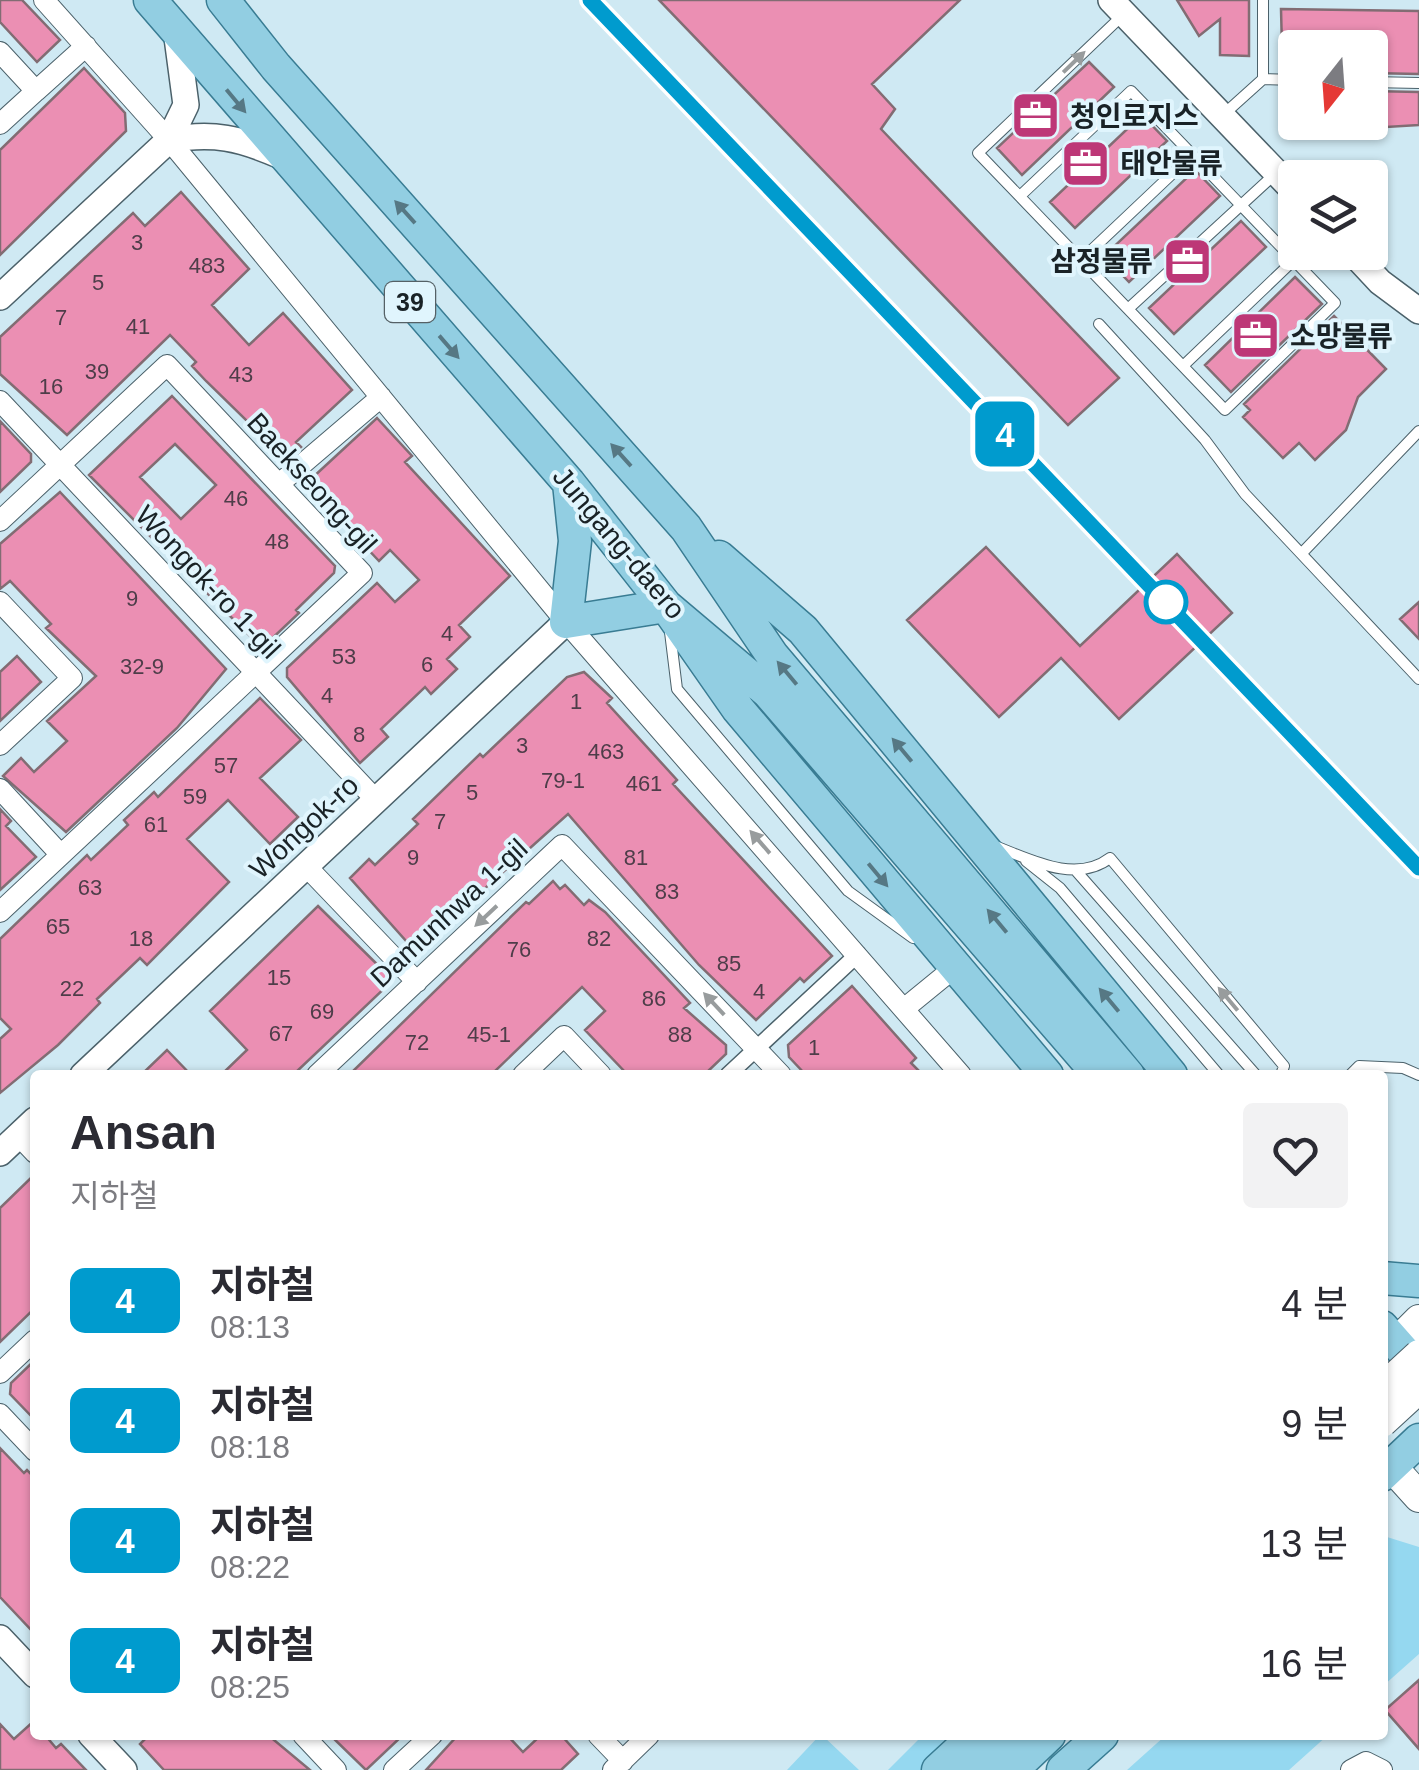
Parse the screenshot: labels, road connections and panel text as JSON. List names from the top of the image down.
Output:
{
  "streets": {
    "main road": ["39", "Jungang-daero"],
    "street": [
      "Baekseong-gil",
      "Wongok-ro 1-gil",
      "Wongok-ro",
      "Damunhwa 1-gil"
    ]
  },
  "crossings": [
    ["39", "Jungang-daero"],
    ["Baekseong-gil", "Wongok-ro 1-gil"],
    ["Wongok-ro 1-gil", "Wongok-ro"]
  ],
  "places": {
    "office": [
      "청인로지스",
      "태안물류",
      "삼정물류",
      "소망물류"
    ]
  },
  "lines": ["metro line 4"],
  "house_numbers": [
    "3",
    "483",
    "5",
    "7",
    "41",
    "39",
    "43",
    "16",
    "46",
    "48",
    "9",
    "4",
    "53",
    "6",
    "32-9",
    "4",
    "1",
    "8",
    "3",
    "463",
    "57",
    "79-1",
    "461",
    "5",
    "59",
    "7",
    "61",
    "9",
    "81",
    "63",
    "83",
    "65",
    "18",
    "82",
    "76",
    "85",
    "15",
    "22",
    "4",
    "86",
    "69",
    "67",
    "45-1",
    "88",
    "72",
    "1"
  ],
  "north": "bottom",
  "page": {
    "on_map": "4",
    "heading": ["Ansan", "지하철"],
    "list": [
      {
        "mark": "4",
        "name": "지하철",
        "note": "08:13",
        "value": "4 분"
      },
      {
        "mark": "4",
        "name": "지하철",
        "note": "08:18",
        "value": "9 분"
      },
      {
        "mark": "4",
        "name": "지하철",
        "note": "08:22",
        "value": "13 분"
      },
      {
        "mark": "4",
        "name": "지하철",
        "note": "08:25",
        "value": "16 분"
      }
    ]
  }
}
